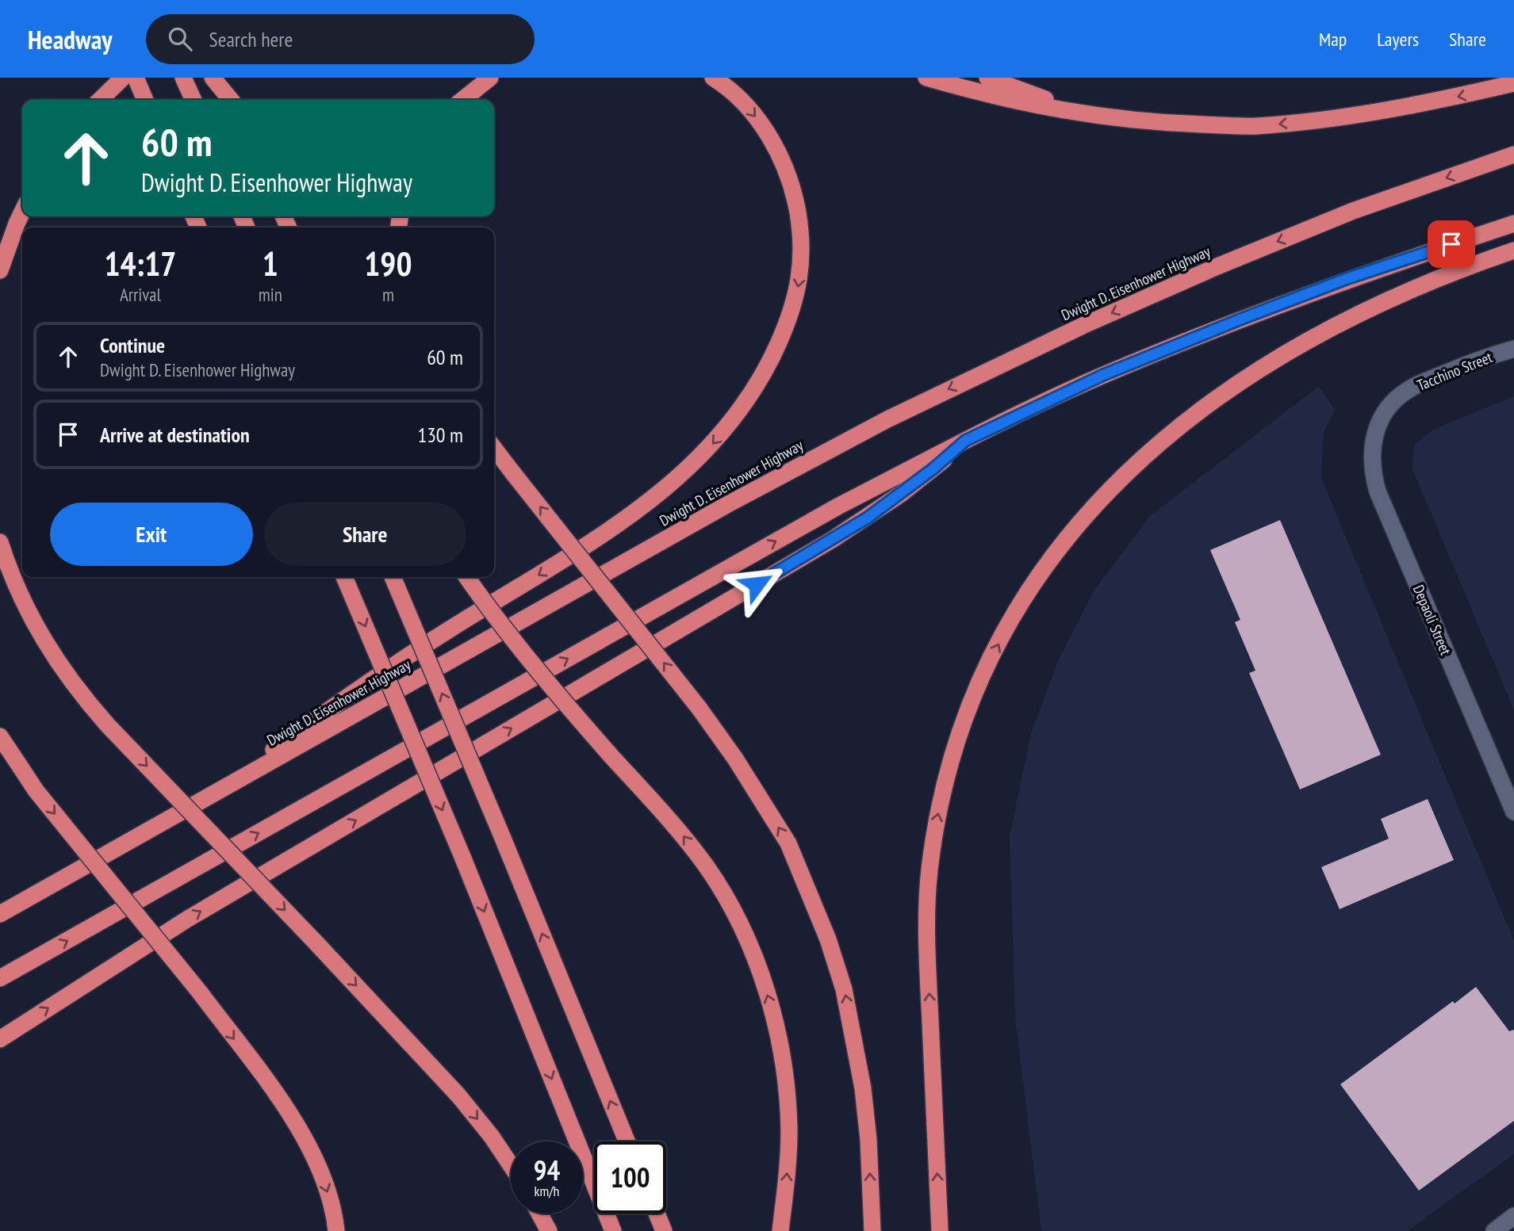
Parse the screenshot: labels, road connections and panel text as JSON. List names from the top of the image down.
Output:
{
  "streets": {
    "highway": ["Dwight D. Eisenhower Highway"],
    "street": ["Tacchino Street", "Depaoli Street"]
  },
  "crossings": [
    ["Tacchino Street", "Depaoli Street"]
  ],
  "page": {
    "header": "Headway",
    "search": "Search here",
    "nav": ["Map", "Layers", "Share"],
    "turn": ["60 m", "Dwight D. Eisenhower Highway"],
    "eta": [
      "14:17",
      "Arrival",
      "1",
      "min",
      "190",
      "m"
    ],
    "list": [
      {
        "name": "Continue",
        "note": "Dwight D. Eisenhower Highway",
        "value": "60 m"
      },
      {
        "name": "Arrive at destination",
        "value": "130 m"
      }
    ],
    "buttons": ["Exit", "Share"],
    "speed": "94 km/h",
    "limit": "100"
  }
}
